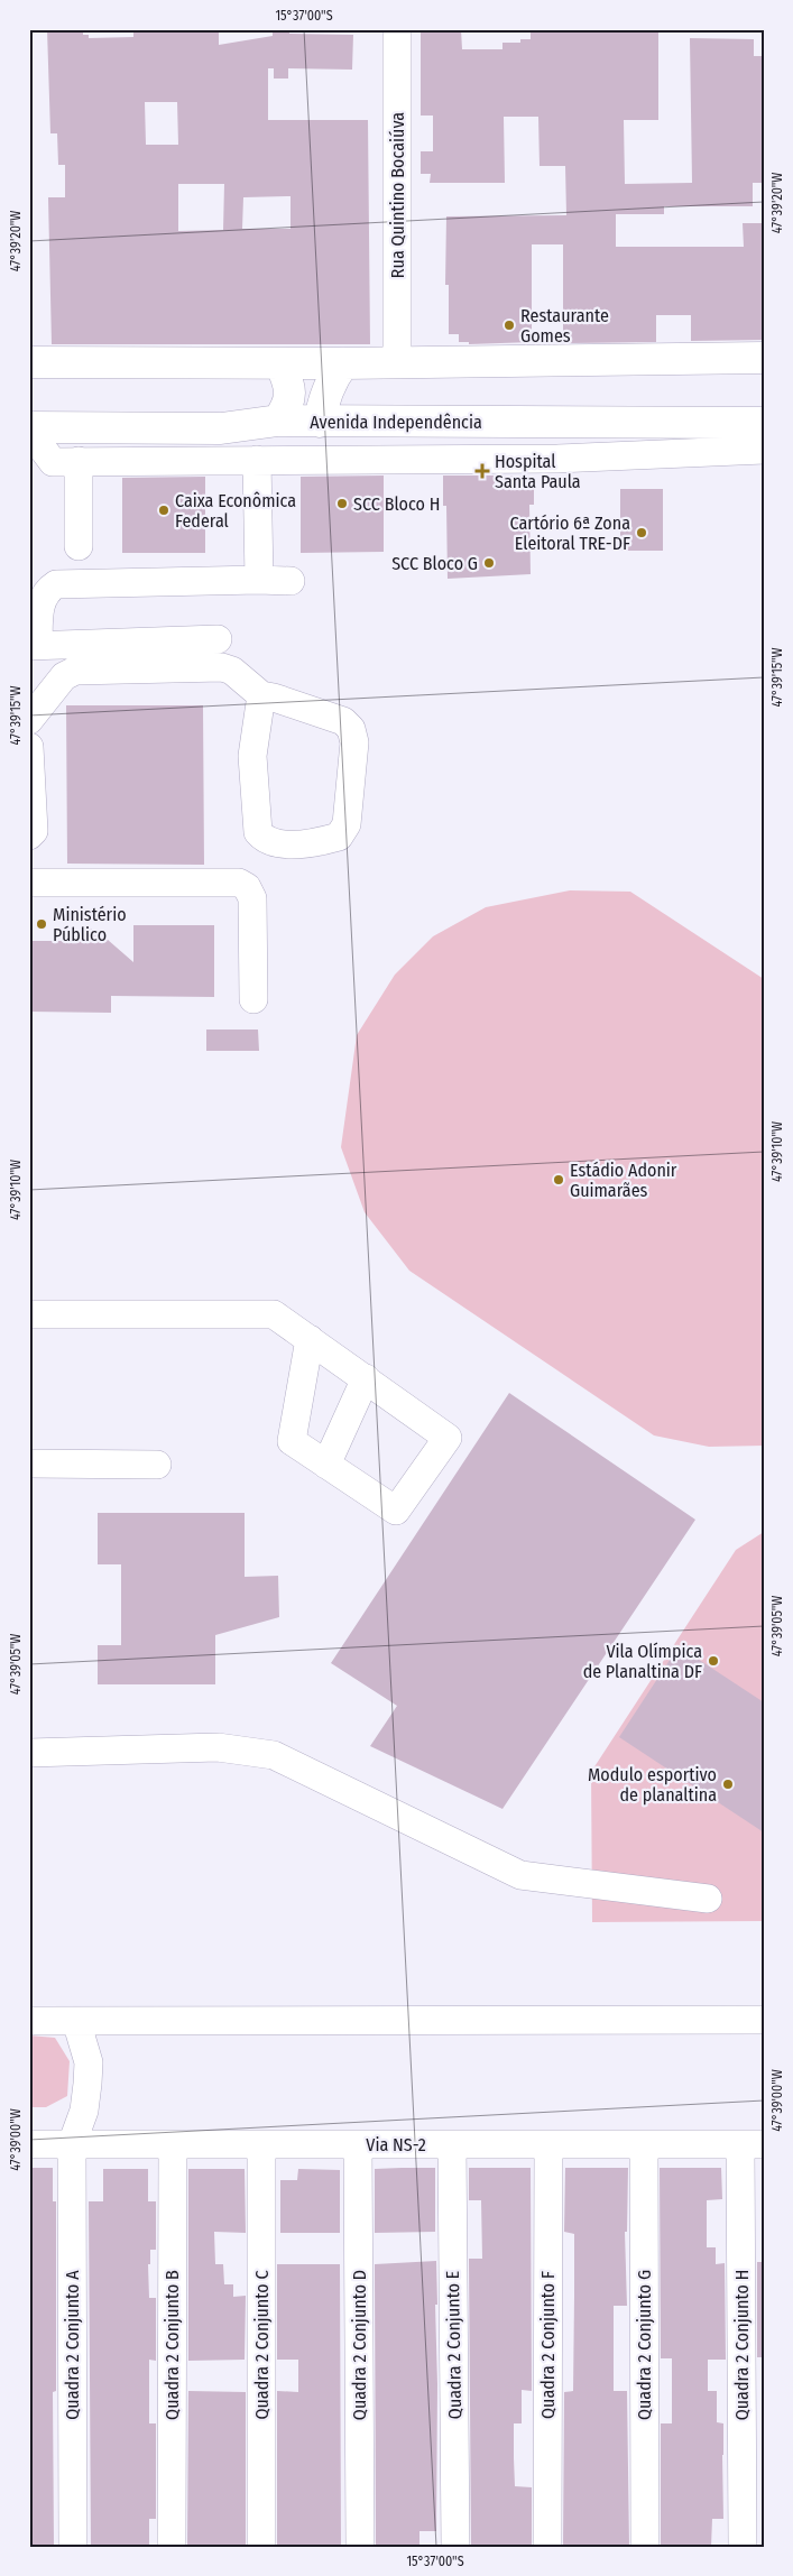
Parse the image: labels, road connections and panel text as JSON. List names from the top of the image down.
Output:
{
  "streets": {
    "main road": ["Avenida Independência"],
    "street": [
      "Rua Quintino Bocaiúva",
      "Via NS-2",
      "Quadra 2 Conjunto A",
      "Quadra 2 Conjunto B",
      "Quadra 2 Conjunto C",
      "Quadra 2 Conjunto D",
      "Quadra 2 Conjunto E",
      "Quadra 2 Conjunto F",
      "Quadra 2 Conjunto G",
      "Quadra 2 Conjunto H"
    ]
  },
  "crossings": [
    ["Via NS-2", "Quadra 2 Conjunto A"],
    ["Via NS-2", "Quadra 2 Conjunto B"],
    ["Via NS-2", "Quadra 2 Conjunto C"],
    ["Via NS-2", "Quadra 2 Conjunto D"],
    ["Via NS-2", "Quadra 2 Conjunto E"],
    ["Via NS-2", "Quadra 2 Conjunto F"],
    ["Via NS-2", "Quadra 2 Conjunto G"],
    ["Via NS-2", "Quadra 2 Conjunto H"]
  ],
  "places": {
    "other": [
      "Restaurante Gomes",
      "SCC Bloco H",
      "Caixa Econômica Federal",
      "Cartório 6ª Zona Eleitoral TRE-DF",
      "SCC Bloco G",
      "Ministério Público",
      "Estádio Adonir Guimarães",
      "Vila Olímpica de Planaltina DF",
      "Modulo esportivo de planaltina"
    ],
    "health": ["Hospital Santa Paula"]
  },
  "coordinates": [
    "15°37'00\"S",
    "47°39'20\"W",
    "47°39'15\"W",
    "47°39'10\"W",
    "47°39'05\"W",
    "47°39'00\"W"
  ]
}
